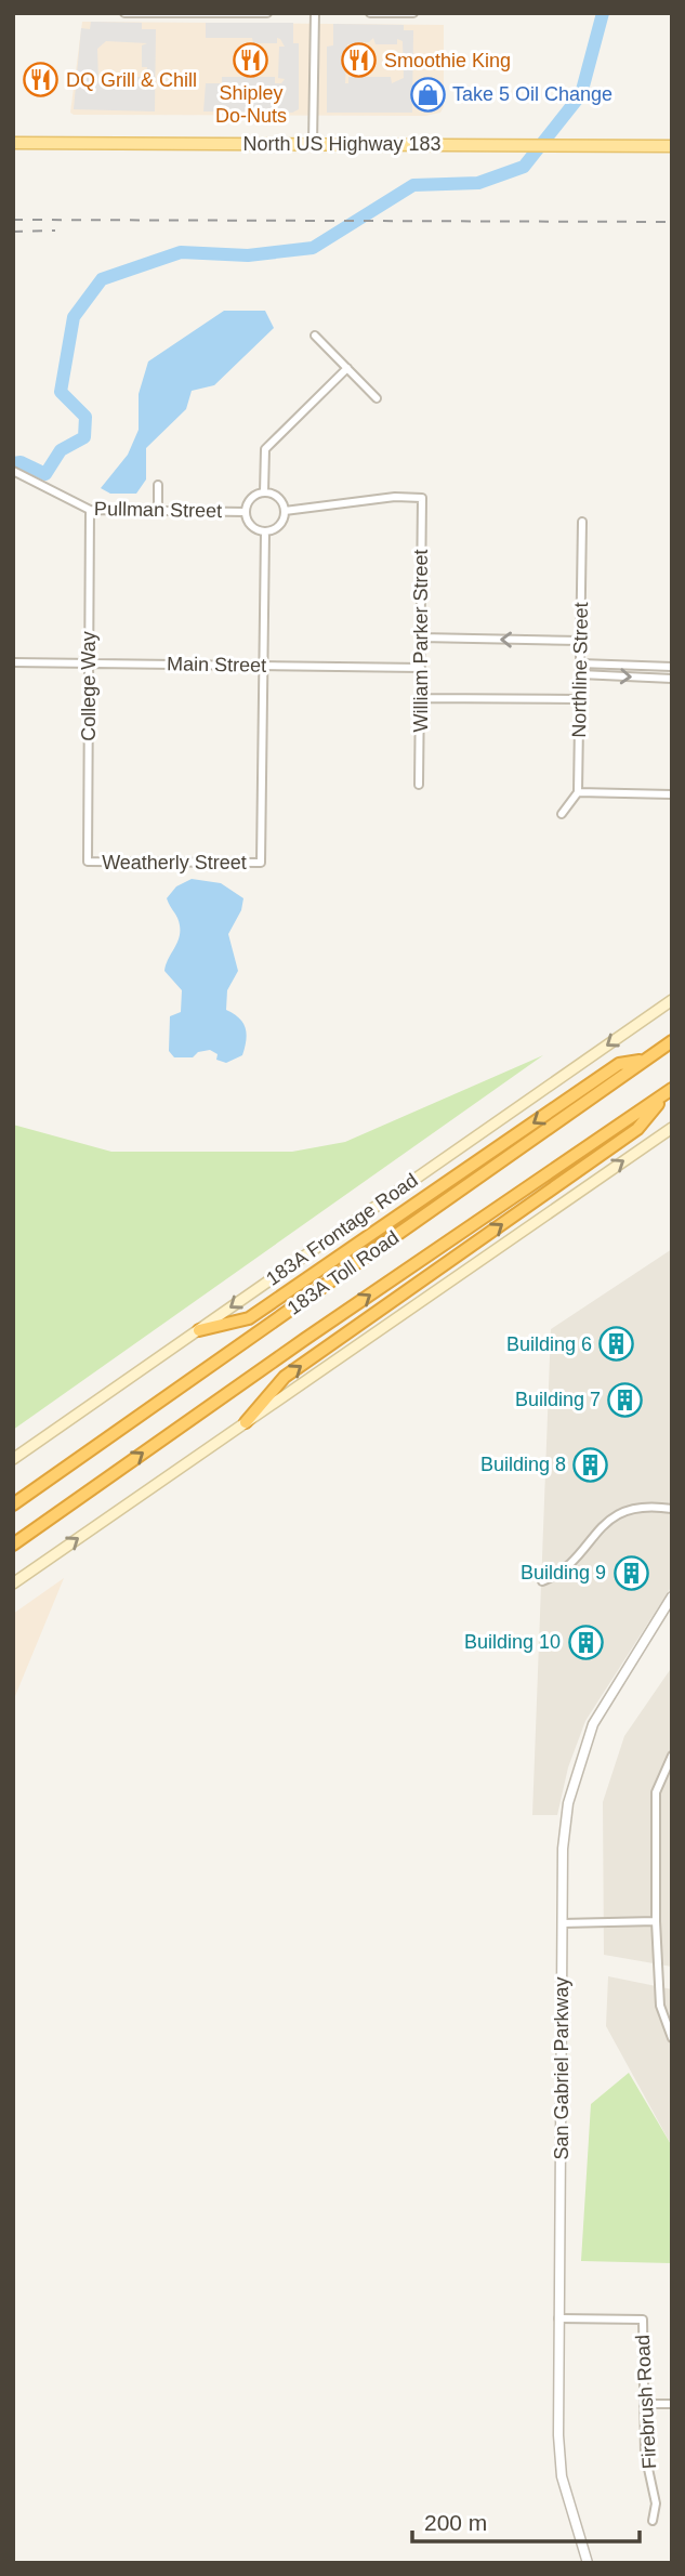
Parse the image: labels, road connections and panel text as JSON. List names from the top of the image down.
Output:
{
  "streets": {
    "highway": ["183A Toll Road"],
    "main road": ["North US Highway 183", "183A Frontage Road"],
    "street": [
      "Pullman Street",
      "William Parker Street",
      "Main Street",
      "Northline Street",
      "College Way",
      "Weatherly Street",
      "San Gabriel Parkway",
      "Firebrush Road"
    ]
  },
  "crossings": [
    ["Pullman Street", "William Parker Street"],
    ["Pullman Street", "College Way"],
    ["William Parker Street", "Main Street"],
    ["Main Street", "College Way"],
    ["Main Street", "Weatherly Street"],
    ["College Way", "Weatherly Street"],
    ["San Gabriel Parkway", "Firebrush Road"]
  ],
  "one_way": ["183A Frontage Road"],
  "places": {
    "restaurant": ["Shipley Do-Nuts", "Smoothie King", "DQ Grill & Chill"],
    "shop": ["Take 5 Oil Change"],
    "building": [
      "Building 6",
      "Building 7",
      "Building 8",
      "Building 9",
      "Building 10"
    ]
  },
  "scale_bar": "200 m"
}
